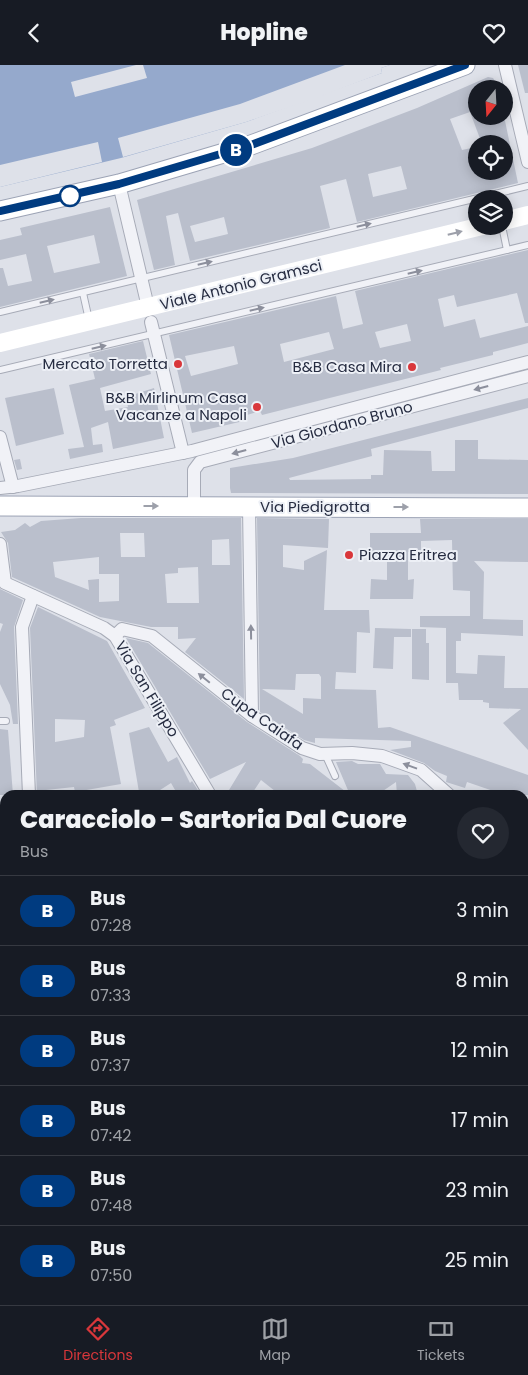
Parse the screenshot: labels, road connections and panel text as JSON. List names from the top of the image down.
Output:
{
  "streets": {
    "main road": ["Via Piedigrotta"],
    "street": [
      "Viale Antonio Gramsci",
      "Via Giordano Bruno",
      "Via San Filippo",
      "Cupa Caiafa"
    ]
  },
  "crossings": [
    ["Via Giordano Bruno", "Via Piedigrotta"],
    ["Via San Filippo", "Cupa Caiafa"]
  ],
  "one_way": ["Via Piedigrotta", "Cupa Caiafa"],
  "places": [
    "Mercato Torretta",
    "B&B Casa Mira",
    "B&B Mirlinum Casa Vacanze a Napoli",
    "Piazza Eritrea"
  ],
  "lines": ["bus line B"],
  "north": "bottom",
  "page": {
    "header": "Hopline",
    "on_map": "B",
    "heading": ["Caracciolo - Sartoria Dal Cuore", "Bus"],
    "list": [
      {
        "mark": "B",
        "name": "Bus",
        "note": "07:28",
        "value": "3 min"
      },
      {
        "mark": "B",
        "name": "Bus",
        "note": "07:33",
        "value": "8 min"
      },
      {
        "mark": "B",
        "name": "Bus",
        "note": "07:37",
        "value": "12 min"
      },
      {
        "mark": "B",
        "name": "Bus",
        "note": "07:42",
        "value": "17 min"
      },
      {
        "mark": "B",
        "name": "Bus",
        "note": "07:48",
        "value": "23 min"
      },
      {
        "mark": "B",
        "name": "Bus",
        "note": "07:50",
        "value": "25 min"
      }
    ],
    "tabs": ["Directions", "Map", "Tickets"]
  }
}
